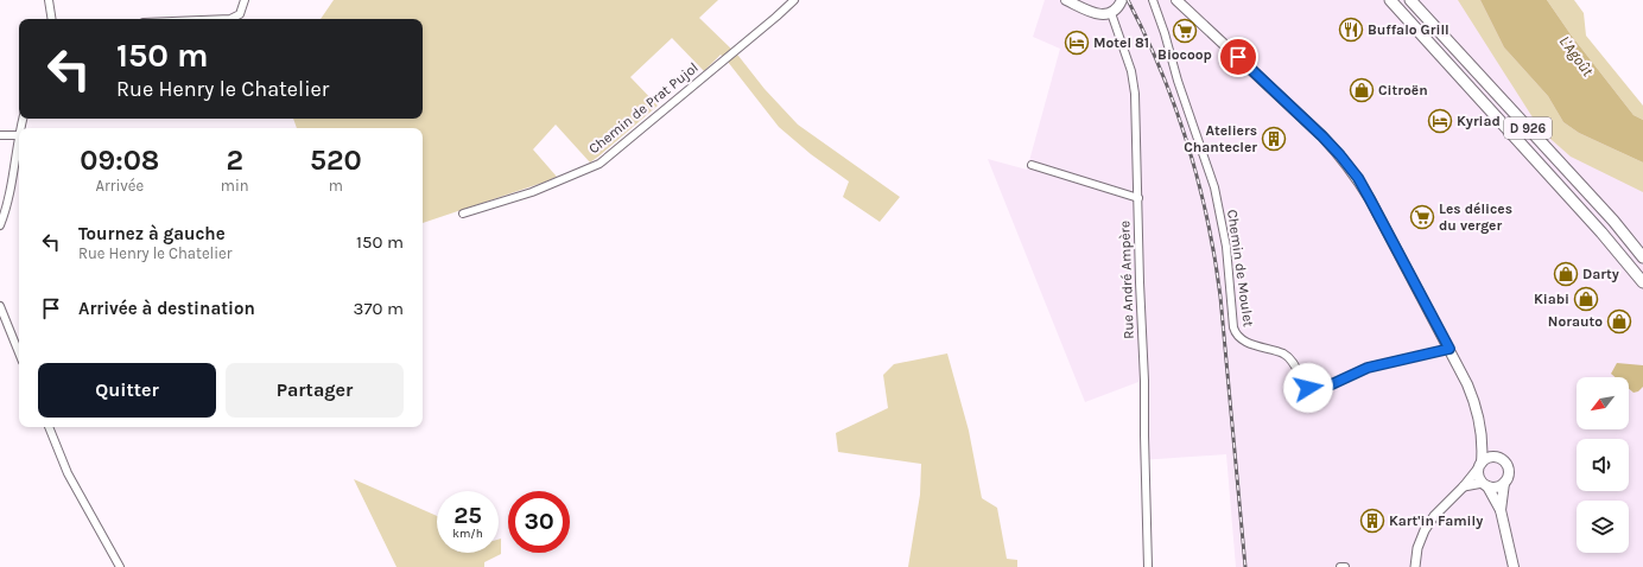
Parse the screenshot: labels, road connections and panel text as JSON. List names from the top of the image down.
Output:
{
  "streets": {
    "main road": ["D 926"],
    "street": ["Chemin de Prat Pujol", "Chemin de Moulet", "Rue André Ampère"]
  },
  "water": ["L'Agoût"],
  "places": {
    "restaurant": ["Buffalo Grill"],
    "supermarket": ["Biocoop", "Les délices du verger"],
    "hotel": ["Motel 81", "Kyriad"],
    "shop": [
      "Citroën",
      "Darty",
      "Kiabi",
      "Norauto"
    ],
    "building": ["Ateliers Chantecler", "Kart'in Family"]
  },
  "north": "bottom left",
  "page": {
    "turn": ["150 m", "Rue Henry le Chatelier"],
    "eta": [
      "09:08",
      "Arrivée",
      "2",
      "min",
      "520",
      "m"
    ],
    "list": [
      {
        "name": "Tournez à gauche",
        "note": "Rue Henry le Chatelier",
        "value": "150 m"
      },
      {
        "name": "Arrivée à destination",
        "value": "370 m"
      }
    ],
    "buttons": ["Quitter", "Partager"],
    "speed": "25 km/h",
    "limit": "30"
  }
}
